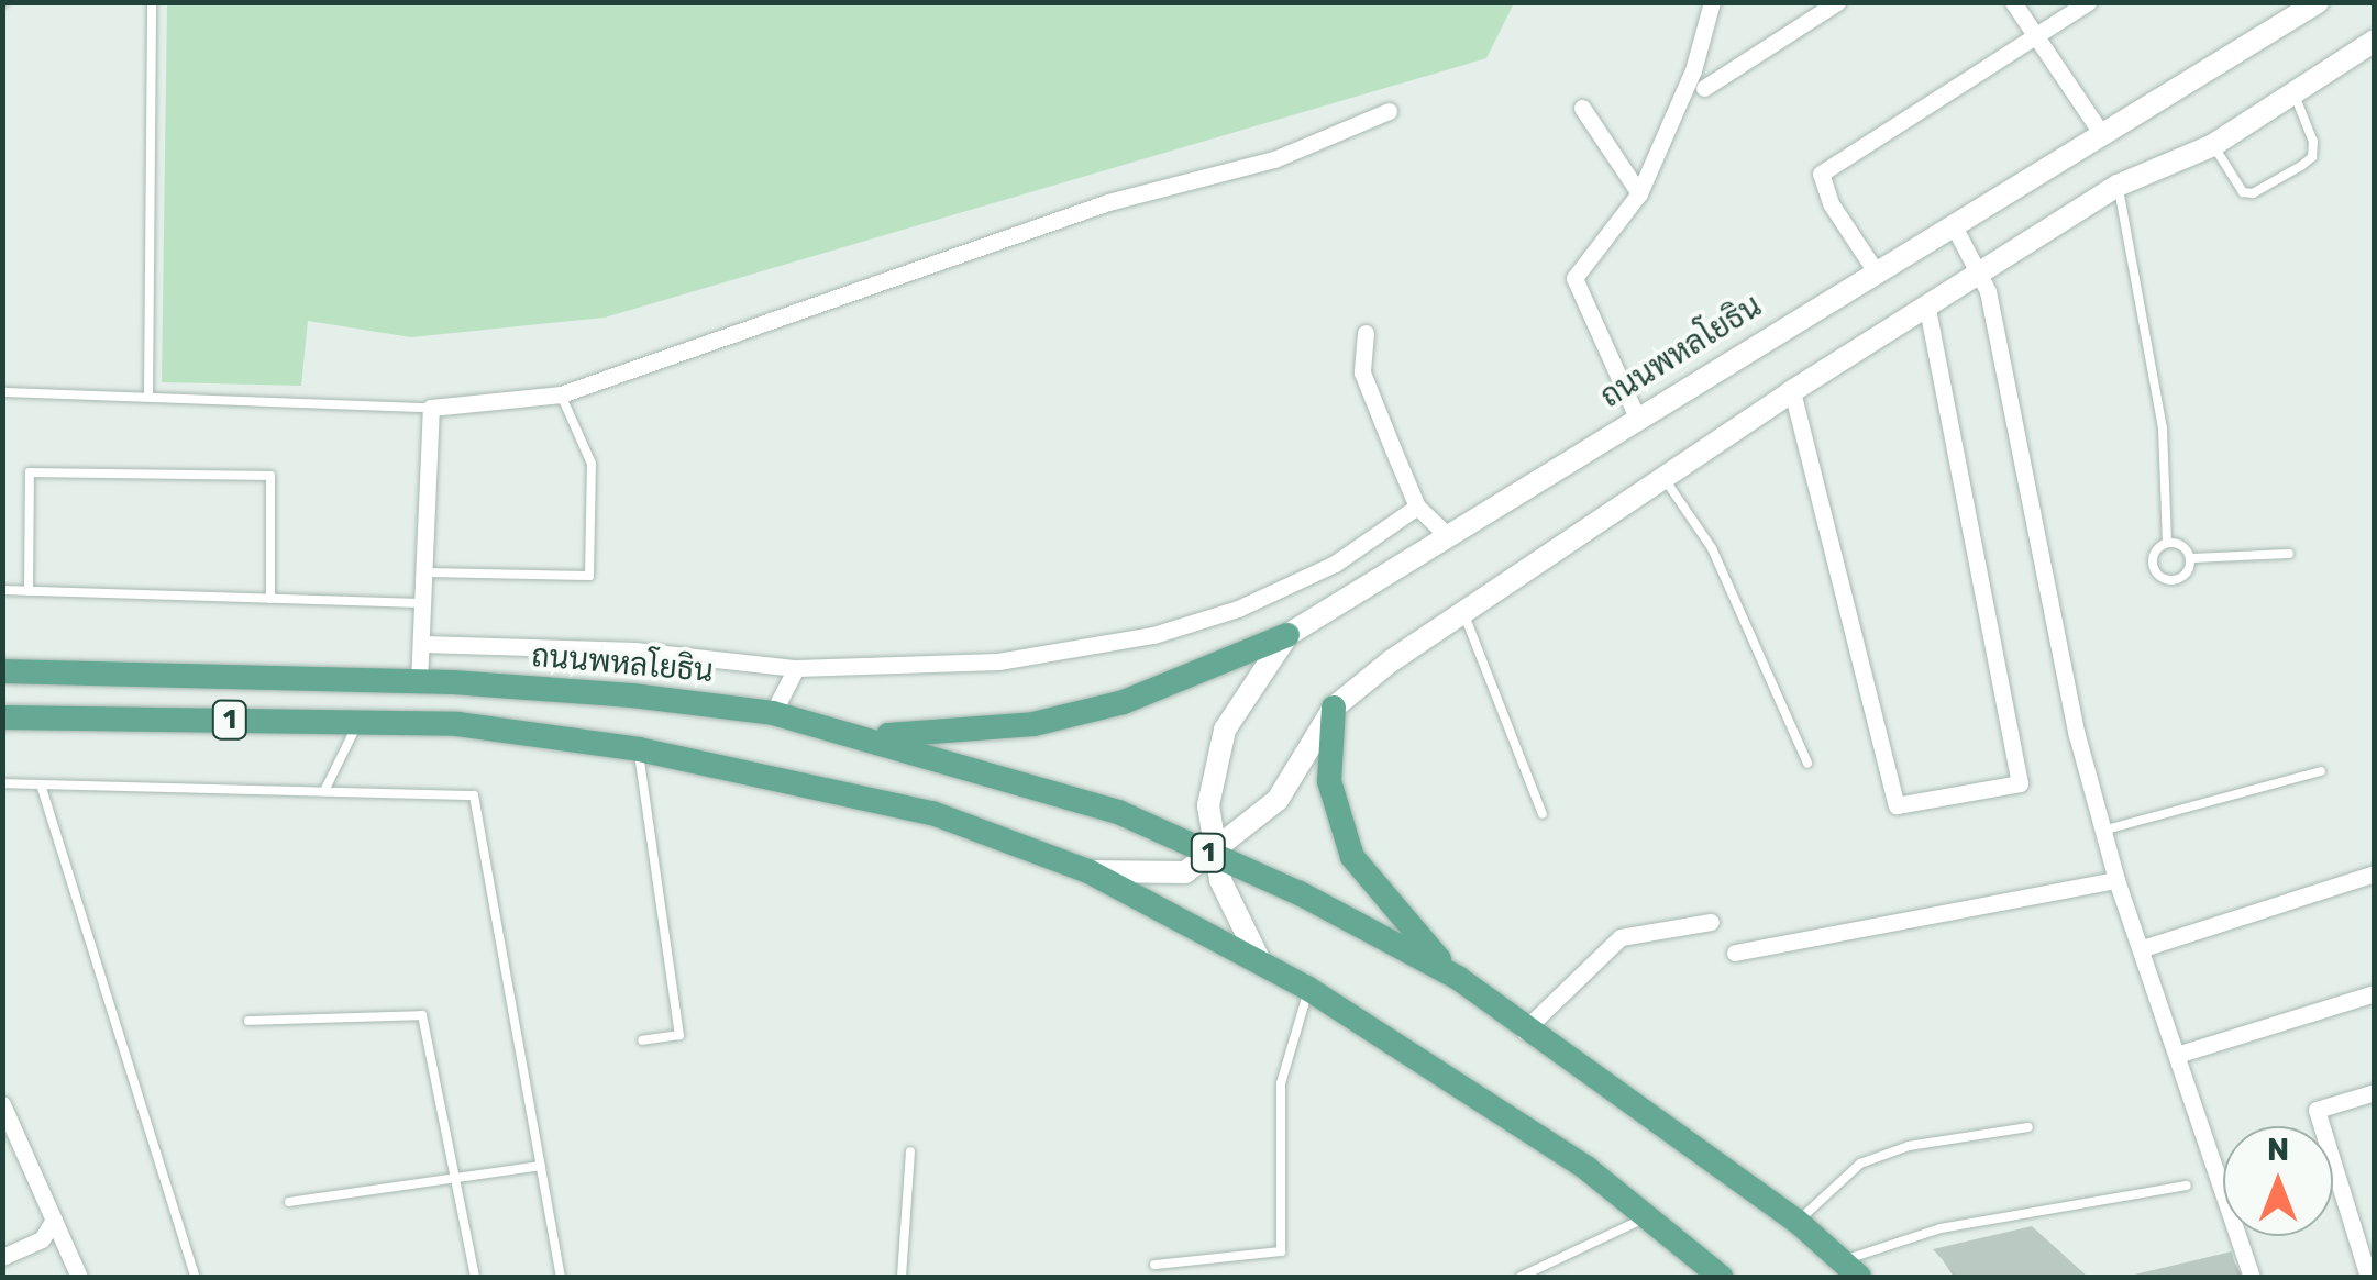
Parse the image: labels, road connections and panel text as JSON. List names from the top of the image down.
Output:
{
  "streets": {
    "main road": ["ถนนพหลโยธิน", "1"]
  },
  "crossings": [
    ["ถนนพหลโยธิน", "1"]
  ],
  "north": "top"
}
